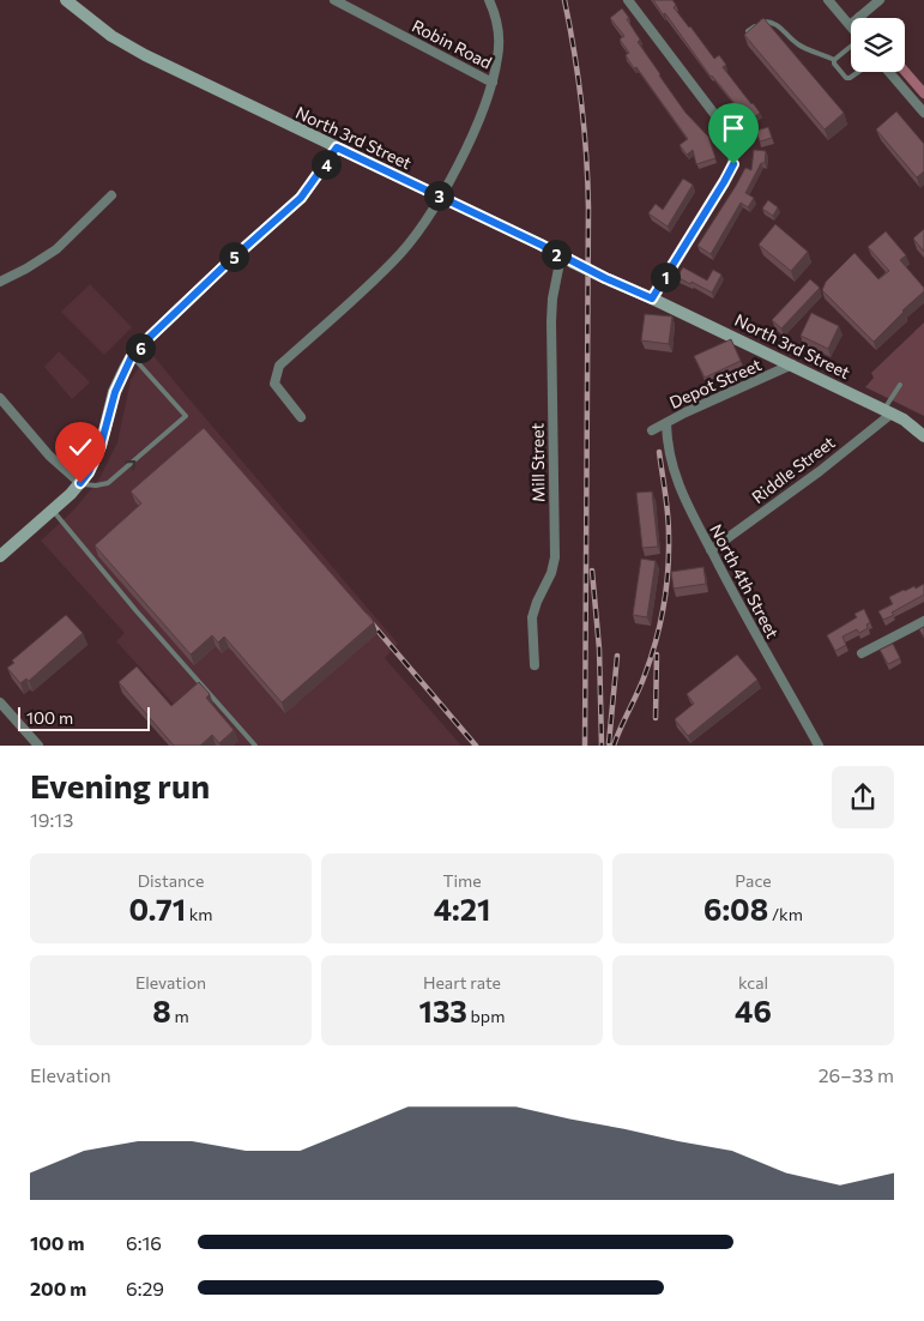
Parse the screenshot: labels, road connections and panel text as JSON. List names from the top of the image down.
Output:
{
  "streets": {
    "main road": ["North 3rd Street"],
    "street": [
      "Robin Road",
      "Depot Street",
      "Mill Street",
      "Riddle Street",
      "North 4th Street"
    ]
  },
  "crossings": [
    ["North 3rd Street", "Depot Street"],
    ["North 3rd Street", "Mill Street"],
    ["North 3rd Street", "Riddle Street"],
    ["Depot Street", "North 4th Street"],
    ["Riddle Street", "North 4th Street"]
  ],
  "scale_bar": "100 m",
  "page": {
    "pins": [
      "4",
      "3",
      "2",
      "5",
      "1",
      "6"
    ],
    "scale": "100 m",
    "heading": ["Evening run", "19:13"],
    "stats": [
      ["Distance", "0.71 km"],
      ["Time", "4:21"],
      ["Pace", "6:08 /km"],
      ["Elevation", "8 m"],
      ["Heart rate", "133 bpm"],
      ["kcal", "46"]
    ],
    "chart": ["Elevation", "26–33 m"],
    "list": [
      {
        "name": "100 m",
        "note": "6:16"
      },
      {
        "name": "200 m",
        "note": "6:29"
      }
    ]
  }
}
